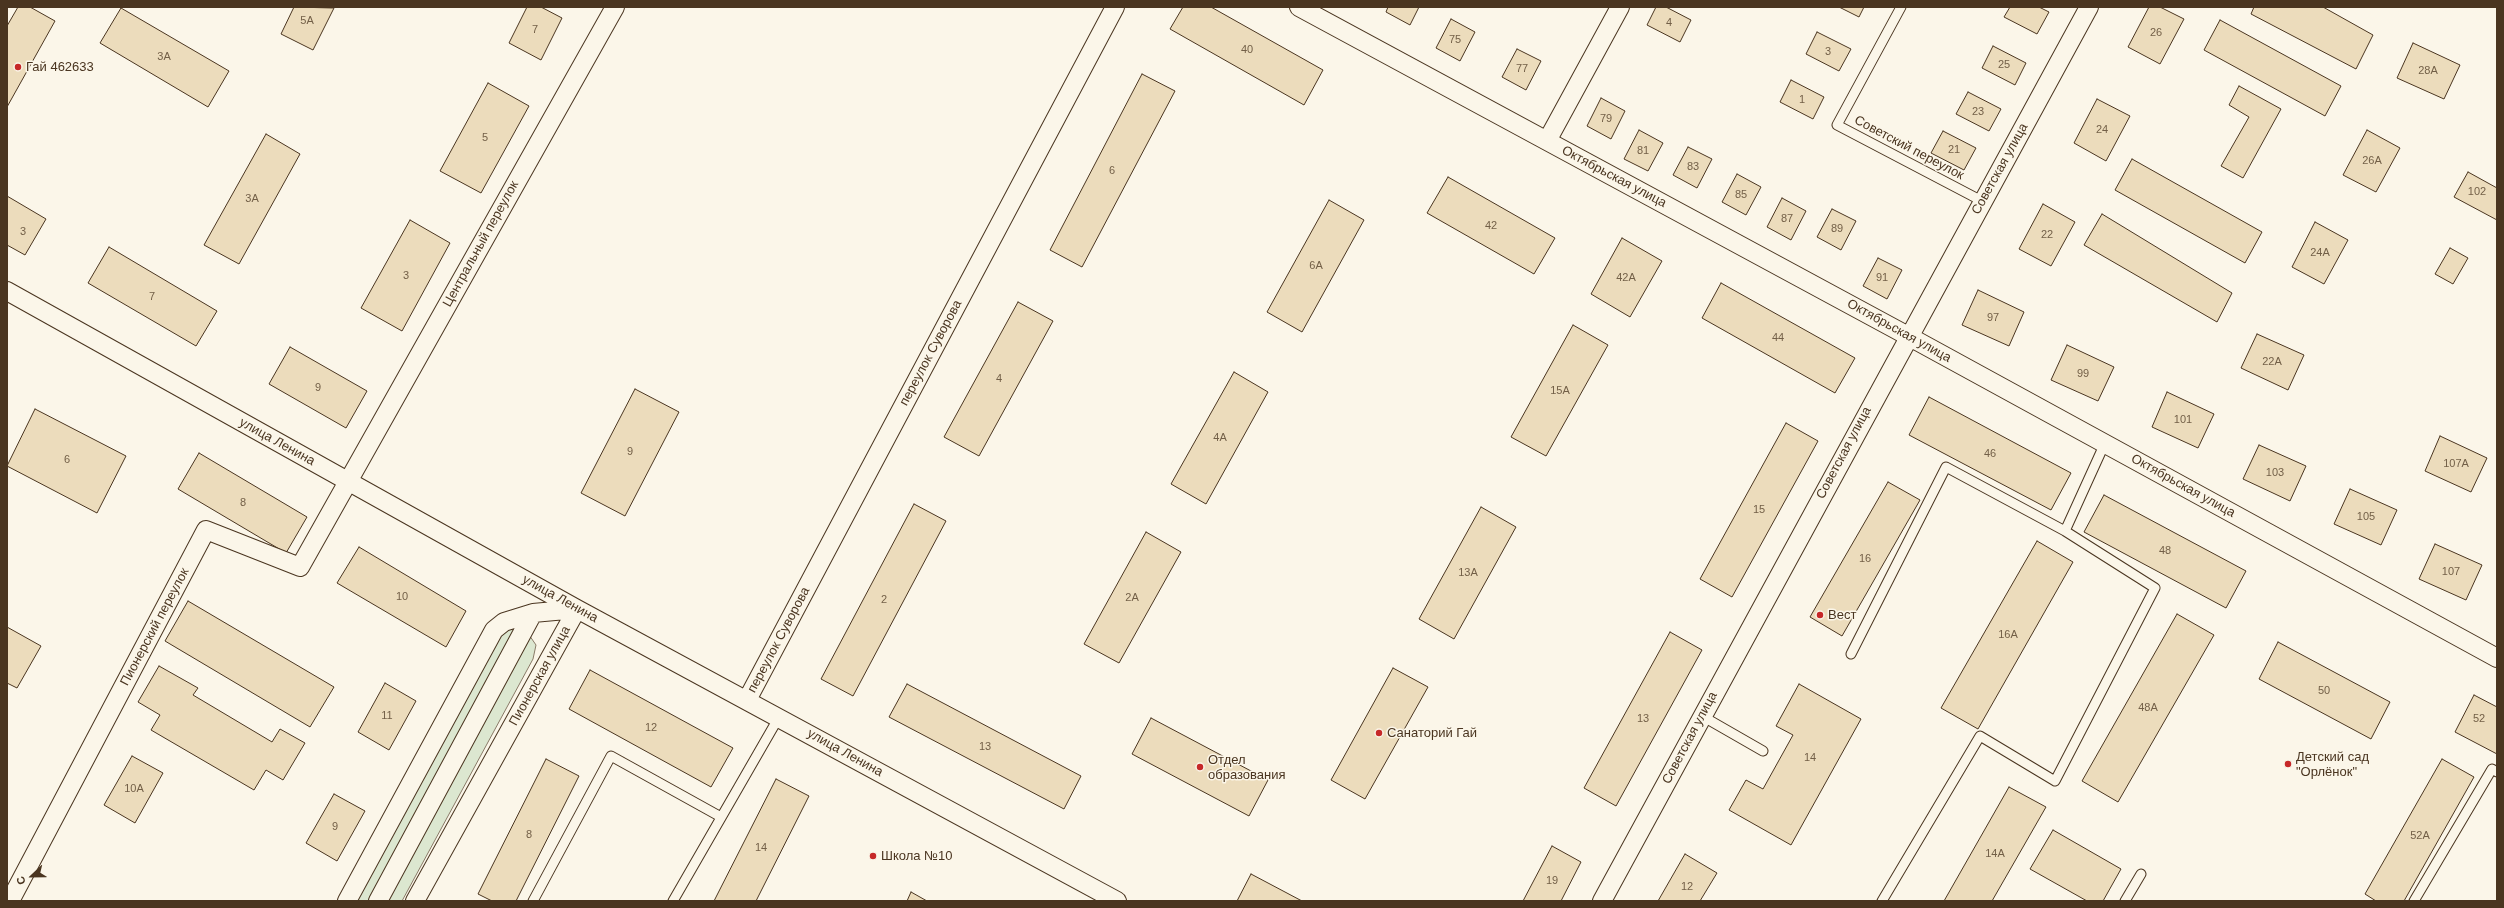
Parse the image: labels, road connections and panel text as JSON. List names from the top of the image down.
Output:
{
  "streets": {
    "street": [
      "Советская улица",
      "Октябрьская улица",
      "Центральный переулок",
      "переулок Суворова",
      "улица Ленина",
      "Пионерский переулок",
      "Пионерская улица"
    ],
    "lane": ["Советский переулок"]
  },
  "crossings": [
    ["Советский переулок", "Советская улица"],
    ["Советская улица", "Октябрьская улица"],
    ["Центральный переулок", "улица Ленина"],
    ["Центральный переулок", "Пионерский переулок"],
    ["переулок Суворова", "улица Ленина"],
    ["улица Ленина", "Пионерский переулок"],
    ["улица Ленина", "Пионерская улица"]
  ],
  "places": [
    "Гай 462633",
    "Вест",
    "Санаторий Гай",
    "Детский сад \"Орлёнок\"",
    "Отдел образования",
    "Школа №10"
  ],
  "house_numbers": [
    "5А",
    "4",
    "7",
    "26",
    "75",
    "40",
    "3",
    "3А",
    "25",
    "77",
    "28А",
    "1",
    "23",
    "79",
    "24",
    "5",
    "21",
    "81",
    "26А",
    "83",
    "6",
    "102",
    "85",
    "3А",
    "87",
    "42",
    "89",
    "3",
    "22",
    "24А",
    "6А",
    "3",
    "42А",
    "91",
    "7",
    "97",
    "44",
    "22А",
    "99",
    "4",
    "9",
    "15А",
    "101",
    "4А",
    "9",
    "46",
    "6",
    "107А",
    "103",
    "8",
    "15",
    "105",
    "48",
    "16",
    "107",
    "13А",
    "10",
    "2А",
    "2",
    "16А",
    "50",
    "48А",
    "11",
    "13",
    "52",
    "12",
    "13",
    "14",
    "10А",
    "9",
    "8",
    "52А",
    "14",
    "14А",
    "19",
    "12"
  ],
  "north": "left"
}
